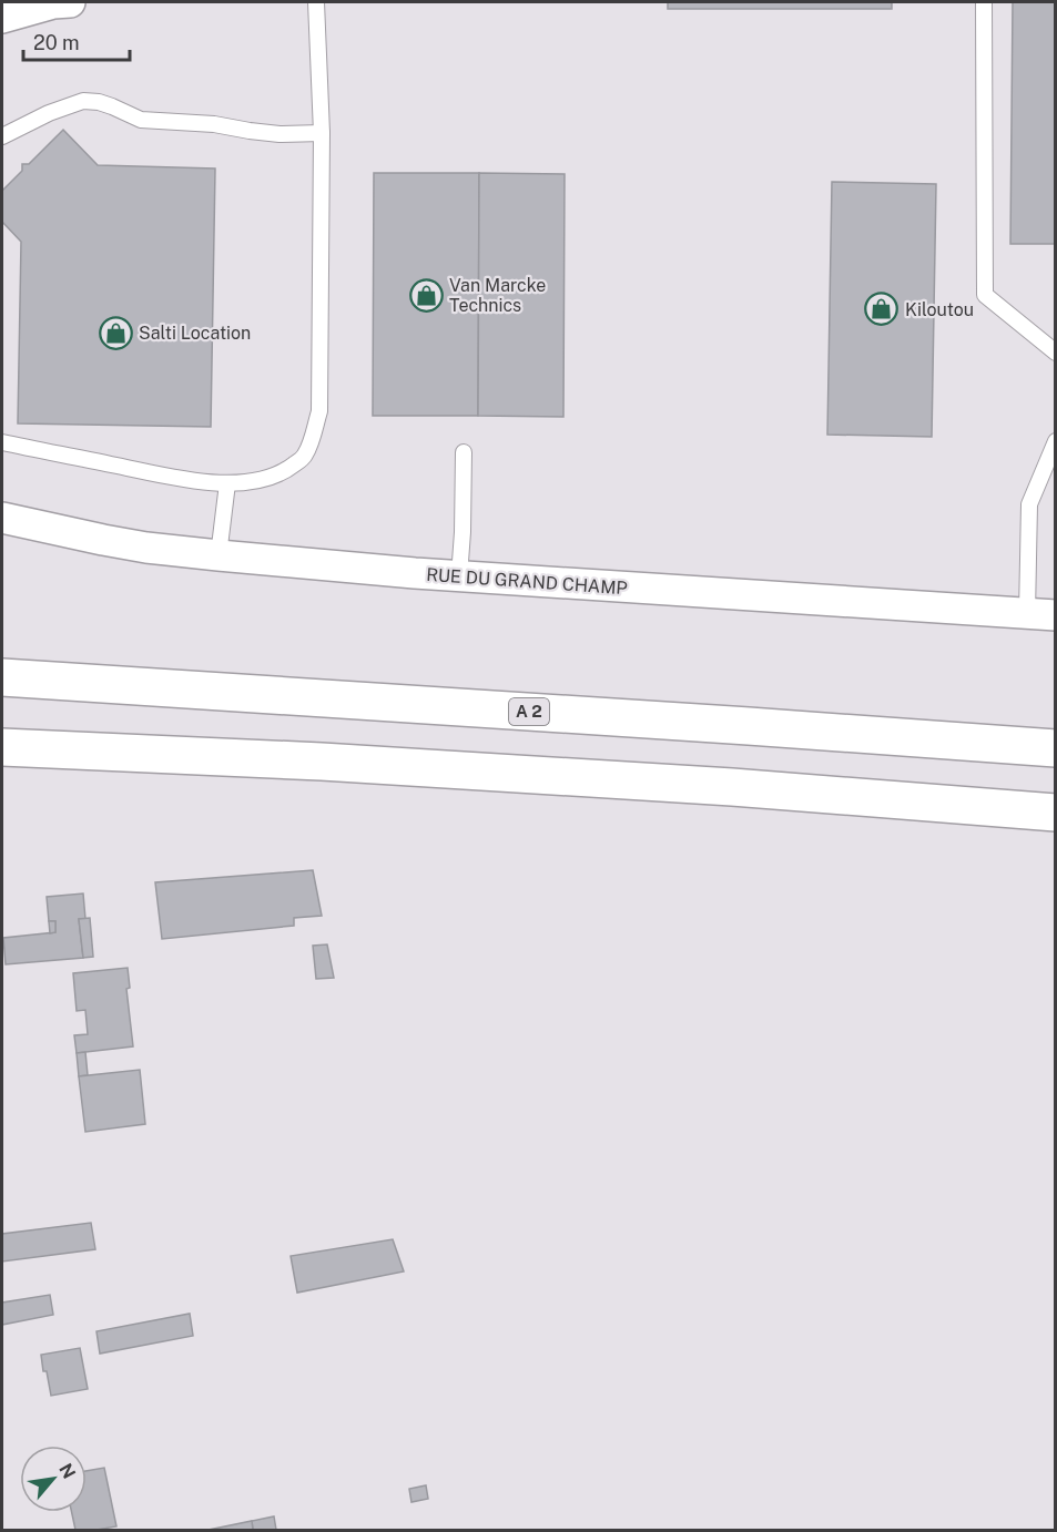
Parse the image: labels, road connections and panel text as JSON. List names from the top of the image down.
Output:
{
  "streets": {
    "highway": ["A 2"],
    "street": ["RUE DU GRAND CHAMP"]
  },
  "places": {
    "shop": ["Van Marcke Technics", "Kiloutou", "Salti Location"]
  },
  "scale_bar": "20 m",
  "north": "top right"
}
